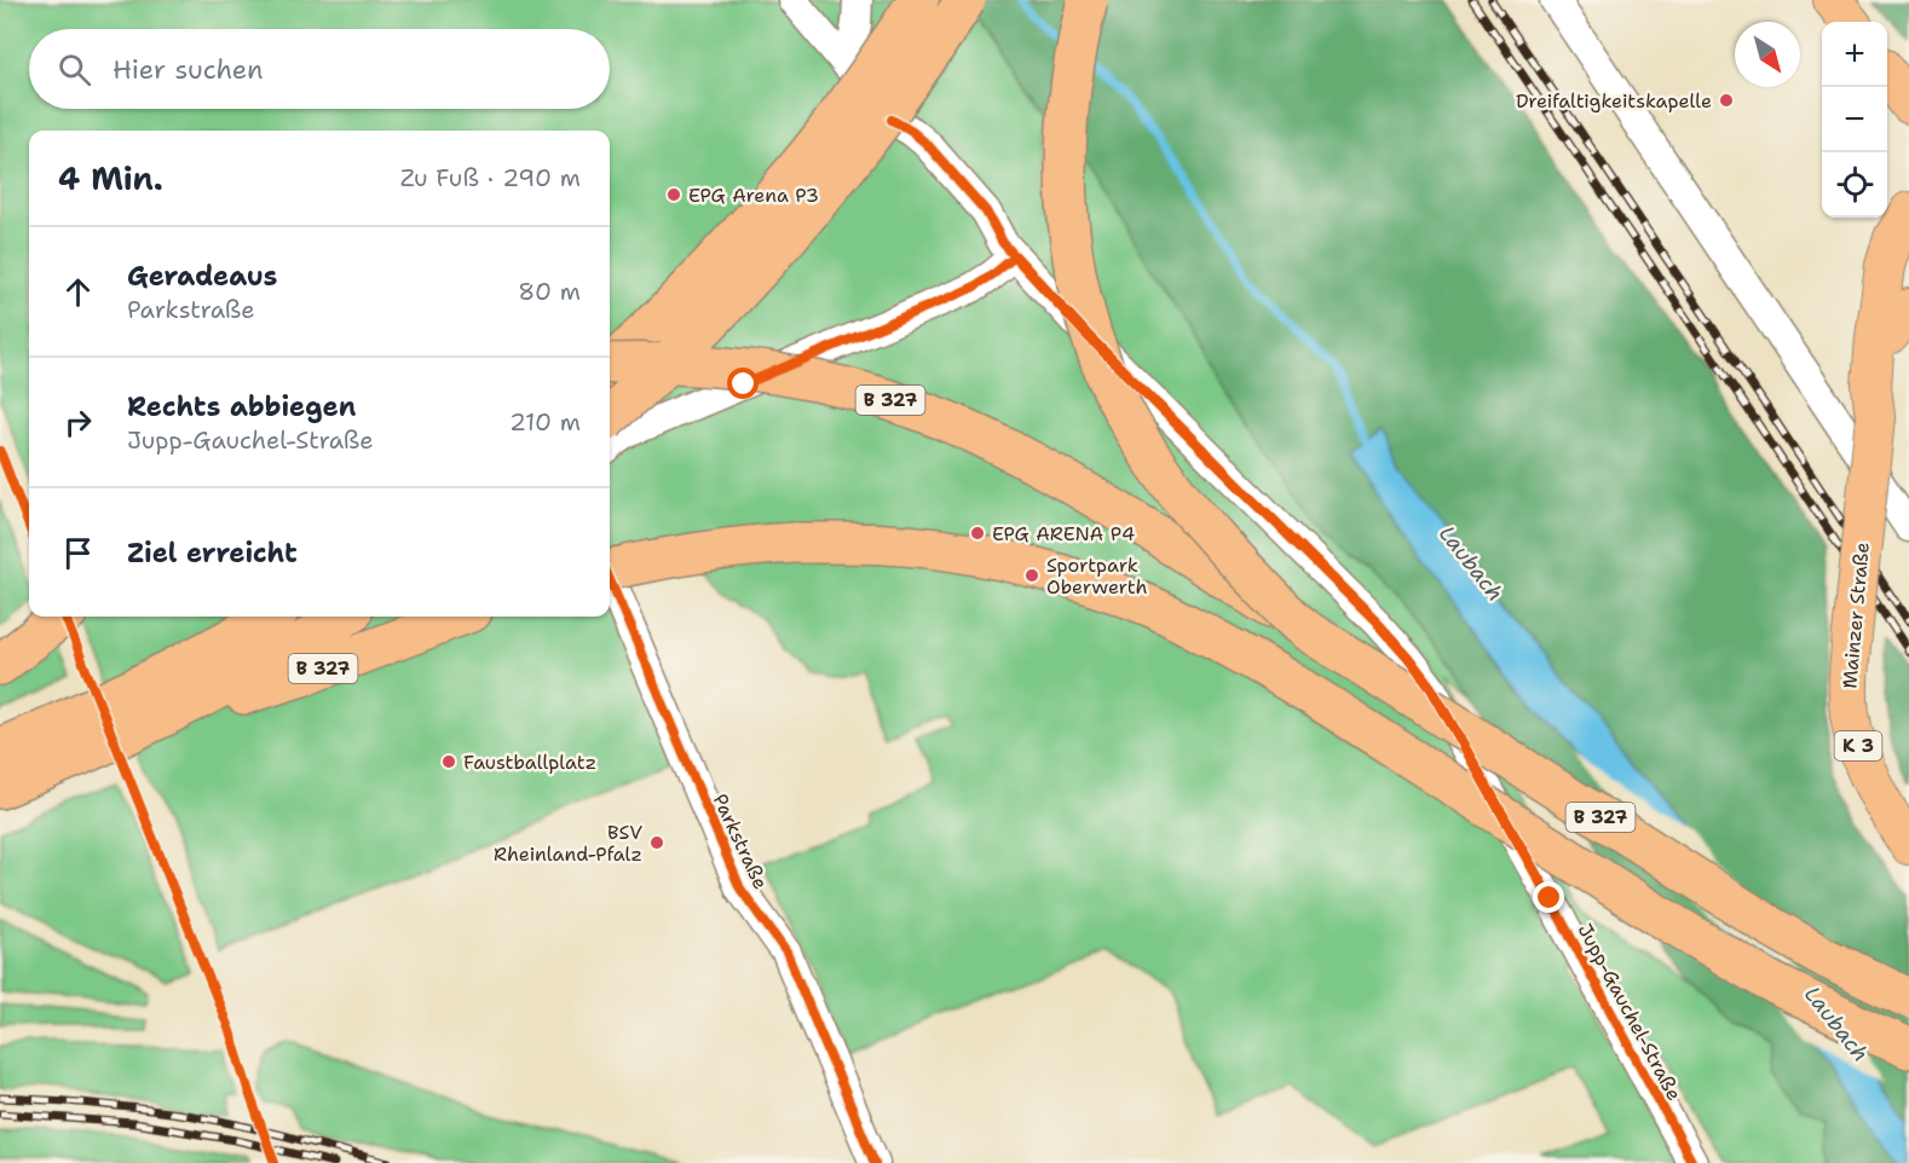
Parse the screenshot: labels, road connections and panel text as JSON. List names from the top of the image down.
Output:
{
  "streets": {
    "highway": ["B 327"],
    "main road": ["Mainzer Straße", "K 3"],
    "street": ["Parkstraße", "Jupp-Gauchel-Straße"]
  },
  "crossings": [
    ["Mainzer Straße", "K 3"]
  ],
  "water": ["Laubach"],
  "places": [
    "Dreifaltigkeitskapelle",
    "EPG Arena P3",
    "EPG ARENA P4",
    "Sportpark Oberwerth",
    "Faustballplatz",
    "BSV Rheinland-Pfalz"
  ],
  "north": "bottom right",
  "page": {
    "map_buttons": ["+", "−"],
    "search": "Hier suchen",
    "heading": ["4 Min.", "Zu Fuß · 290 m"],
    "list": [
      ["Geradeaus", "Parkstraße", "80 m"],
      ["Rechts abbiegen", "Jupp-Gauchel-Straße", "210 m"],
      "Ziel erreicht"
    ]
  }
}
